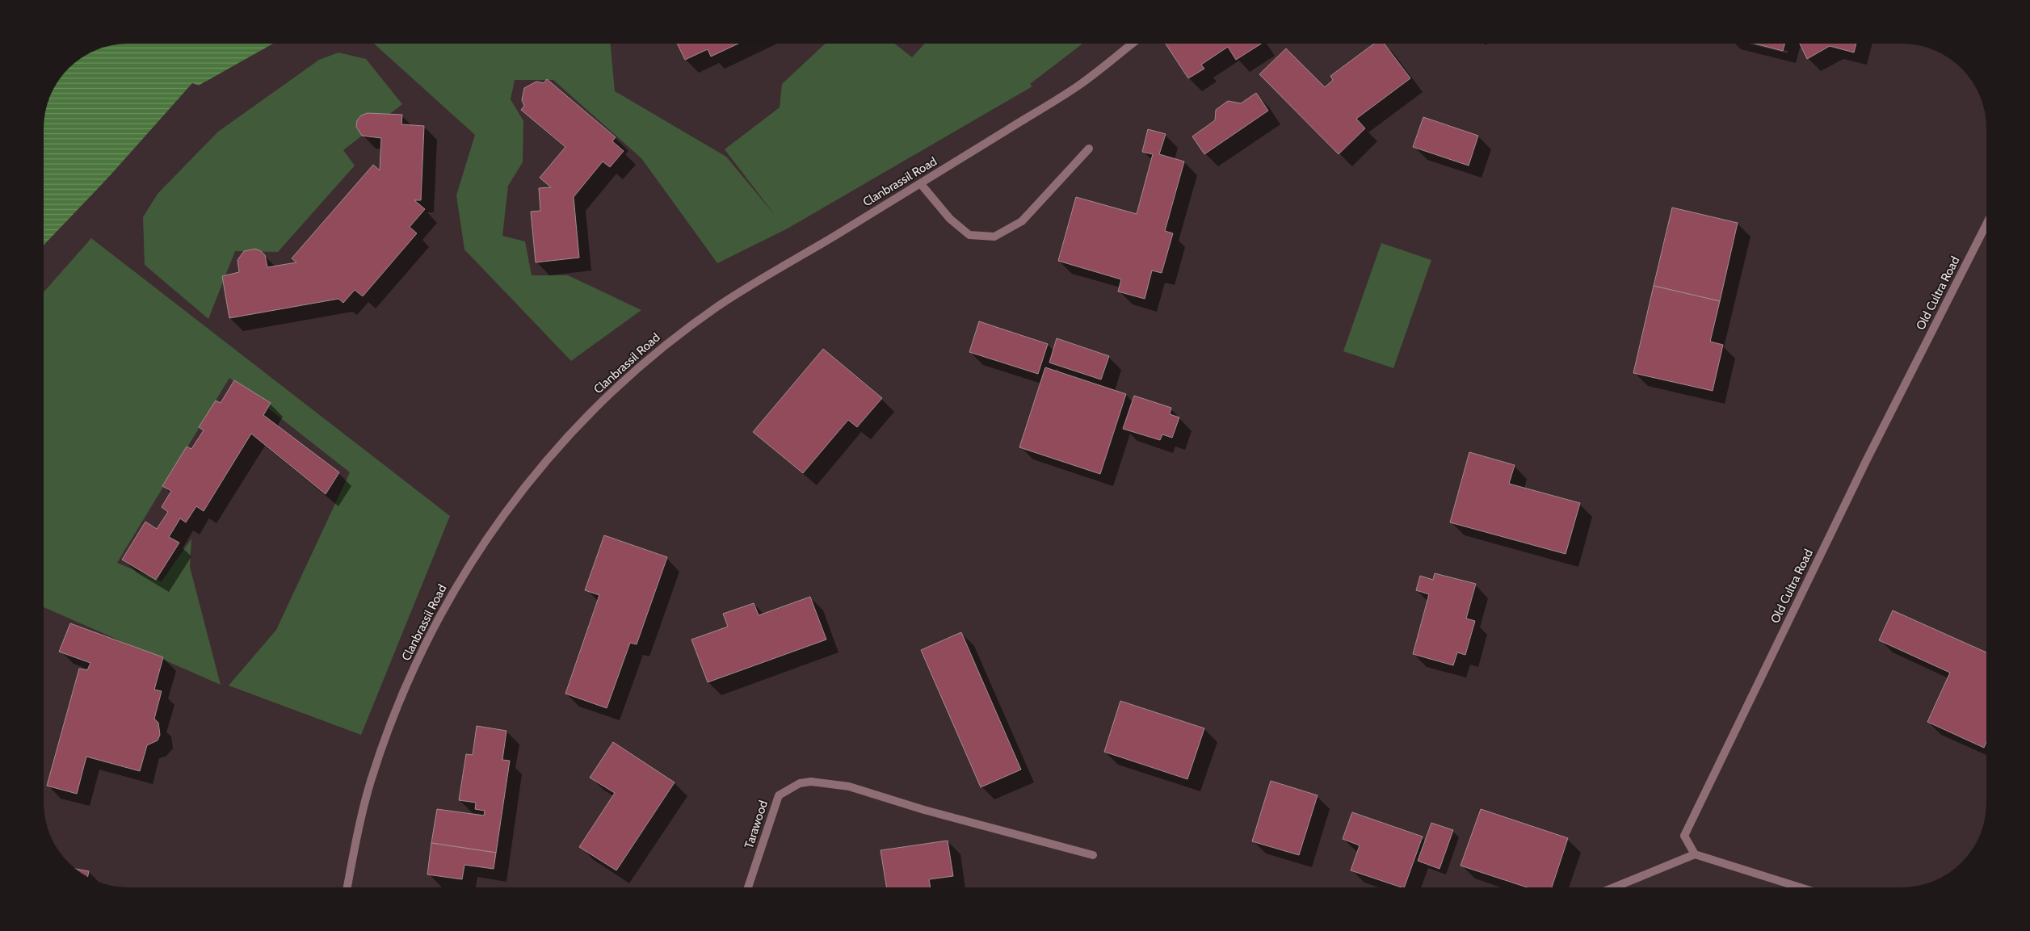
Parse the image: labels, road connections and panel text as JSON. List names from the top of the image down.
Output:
{
  "streets": {
    "street": ["Clanbrassil Road", "Old Cultra Road", "Tarawood"]
  }
}
